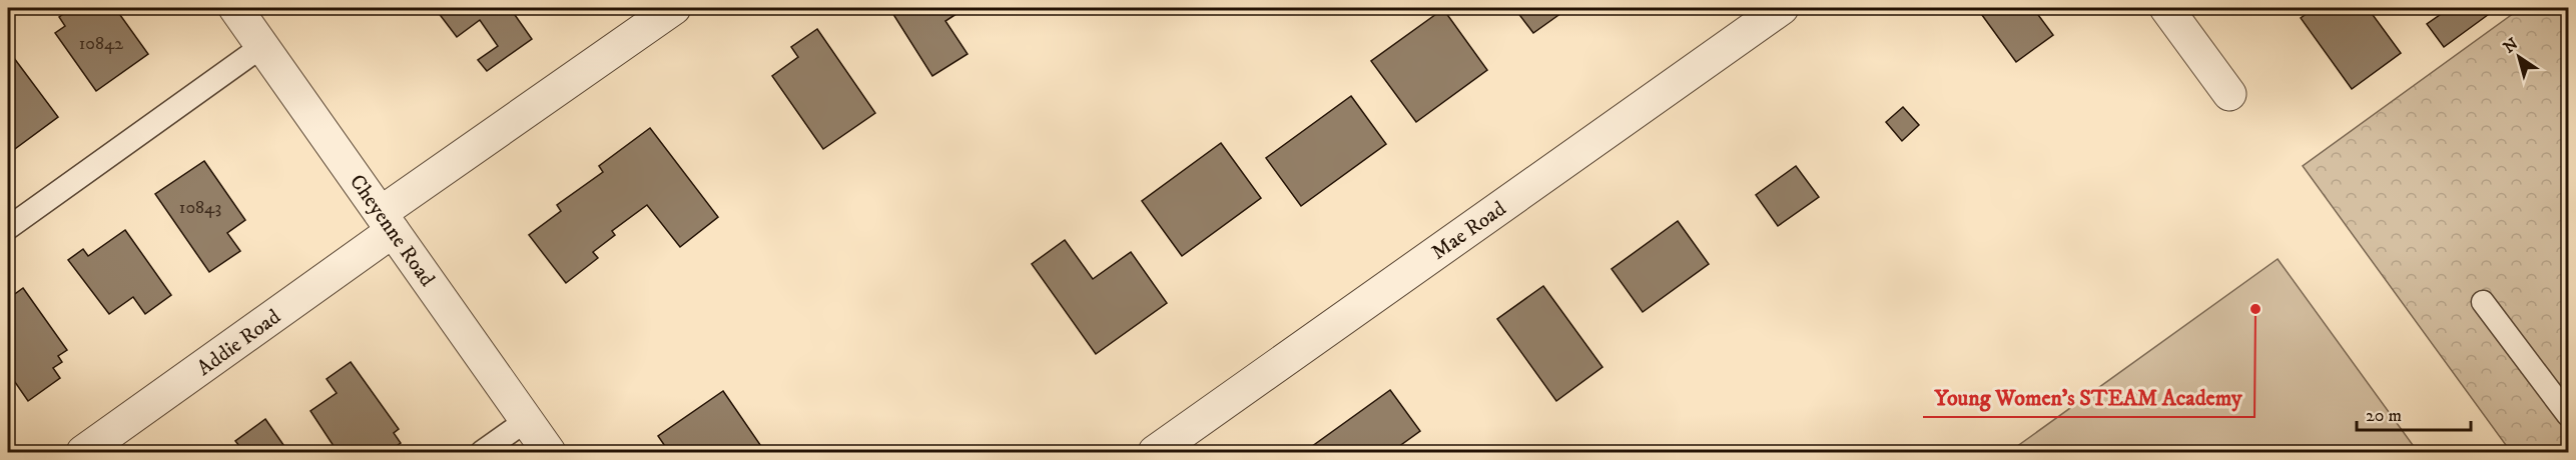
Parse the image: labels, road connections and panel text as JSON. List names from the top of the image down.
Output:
{
  "streets": {
    "street": ["Cheyenne Road", "Mae Road", "Addie Road"]
  },
  "crossings": [
    ["Cheyenne Road", "Addie Road"]
  ],
  "places": ["Young Women's STEAM Academy"],
  "house_numbers": ["10842", "10843"],
  "scale_bar": "20 m",
  "north": "top left"
}
